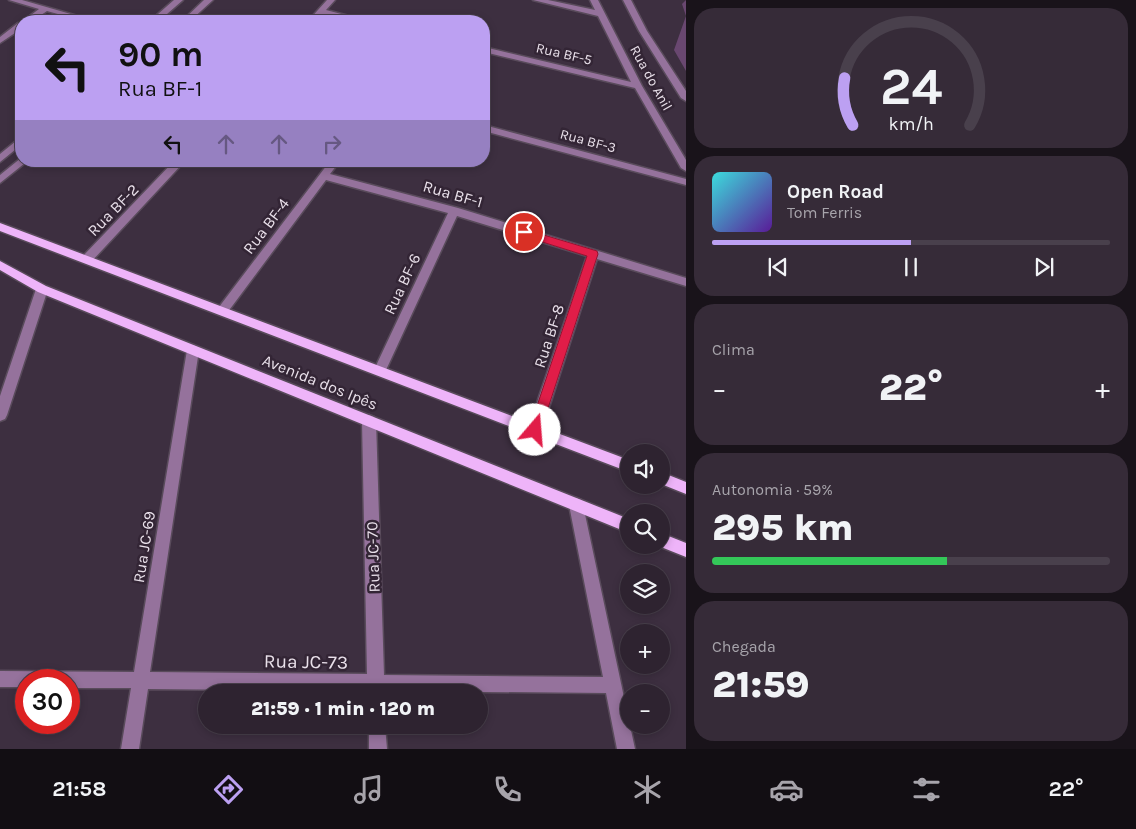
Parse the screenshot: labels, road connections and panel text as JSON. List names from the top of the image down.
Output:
{
  "streets": {
    "main road": ["Avenida dos Ipês"],
    "street": [
      "Rua BF-5",
      "Rua do Anil",
      "Rua BF-3",
      "Rua BF-1",
      "Rua BF-2",
      "Rua BF-4",
      "Rua BF-6",
      "Rua BF-8",
      "Rua JC-69",
      "Rua JC-70",
      "Rua JC-73"
    ]
  },
  "crossings": [
    ["Rua BF-5", "Rua do Anil"],
    ["Rua BF-1", "Rua BF-4"],
    ["Rua BF-1", "Rua BF-6"],
    ["Rua BF-1", "Rua BF-8"],
    ["Rua BF-2", "Avenida dos Ipês"],
    ["Rua BF-4", "Avenida dos Ipês"],
    ["Rua BF-6", "Avenida dos Ipês"],
    ["Rua BF-8", "Avenida dos Ipês"],
    ["Avenida dos Ipês", "Rua JC-69"],
    ["Avenida dos Ipês", "Rua JC-70"],
    ["Rua JC-69", "Rua JC-73"]
  ],
  "page": {
    "turn": ["90 m", "Rua BF-1"],
    "song": ["Open Road", "Tom Ferris"],
    "tile": [
      "Clima",
      ["Autonomia · 59%", "295 km"],
      ["Chegada", "21:59"]
    ],
    "heat": ["−", "22°", "+"],
    "map_buttons": ["+", "−"],
    "limit": "30",
    "trip": "21:59 · 1 min · 120 m",
    "tabs": ["21:58", "22°"],
    "gauge": ["24", "km/h"]
  }
}
